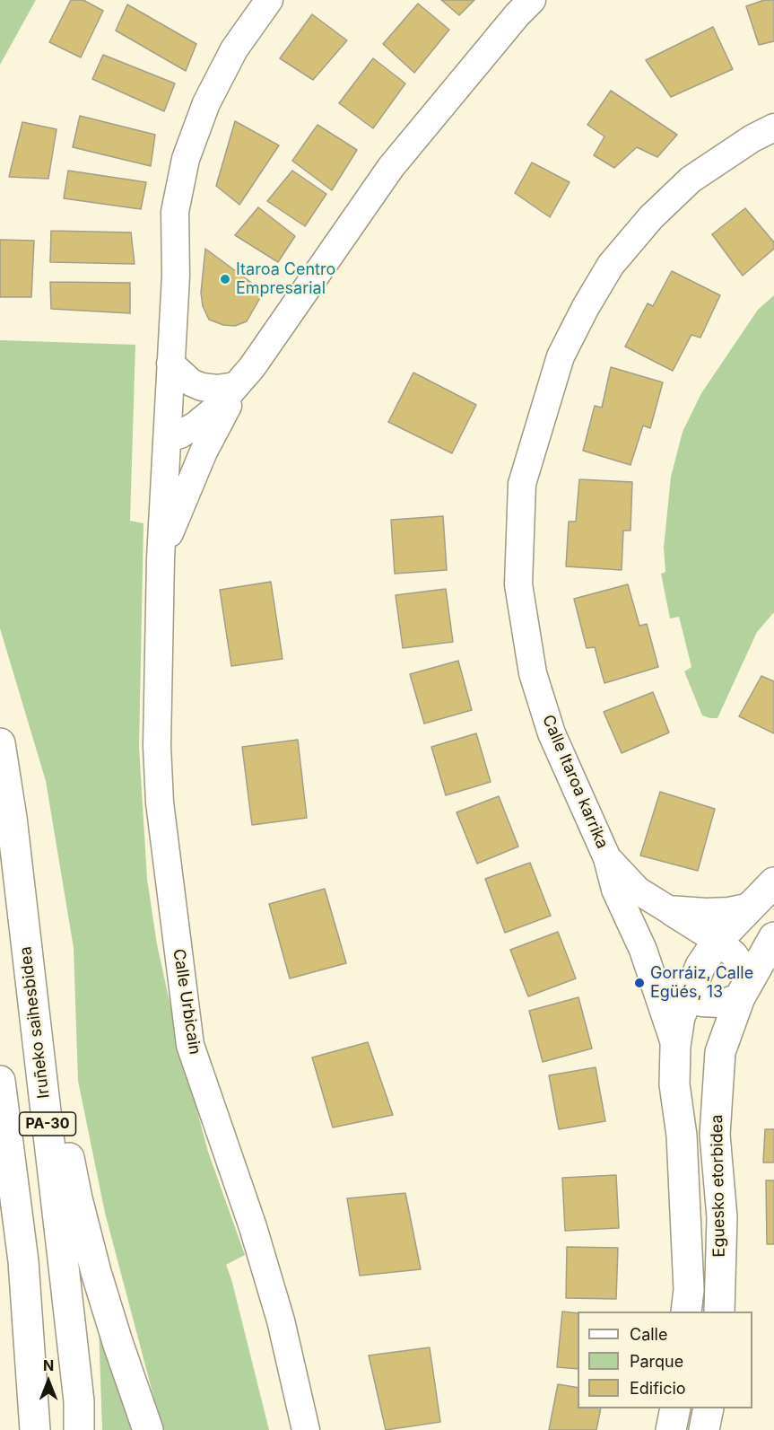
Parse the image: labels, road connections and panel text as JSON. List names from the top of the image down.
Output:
{
  "streets": {
    "main road": ["Iruñeko saihesbidea", "PA-30", "Eguesko etorbidea"],
    "street": ["Calle Itaroa karrika", "Calle Urbicain"]
  },
  "crossings": [
    ["Calle Itaroa karrika", "Eguesko etorbidea"]
  ],
  "places": ["Itaroa Centro Empresarial", "Gorráiz, Calle Egüés, 13"],
  "legend": ["Calle", "Parque", "Edificio"],
  "north": "top"
}
